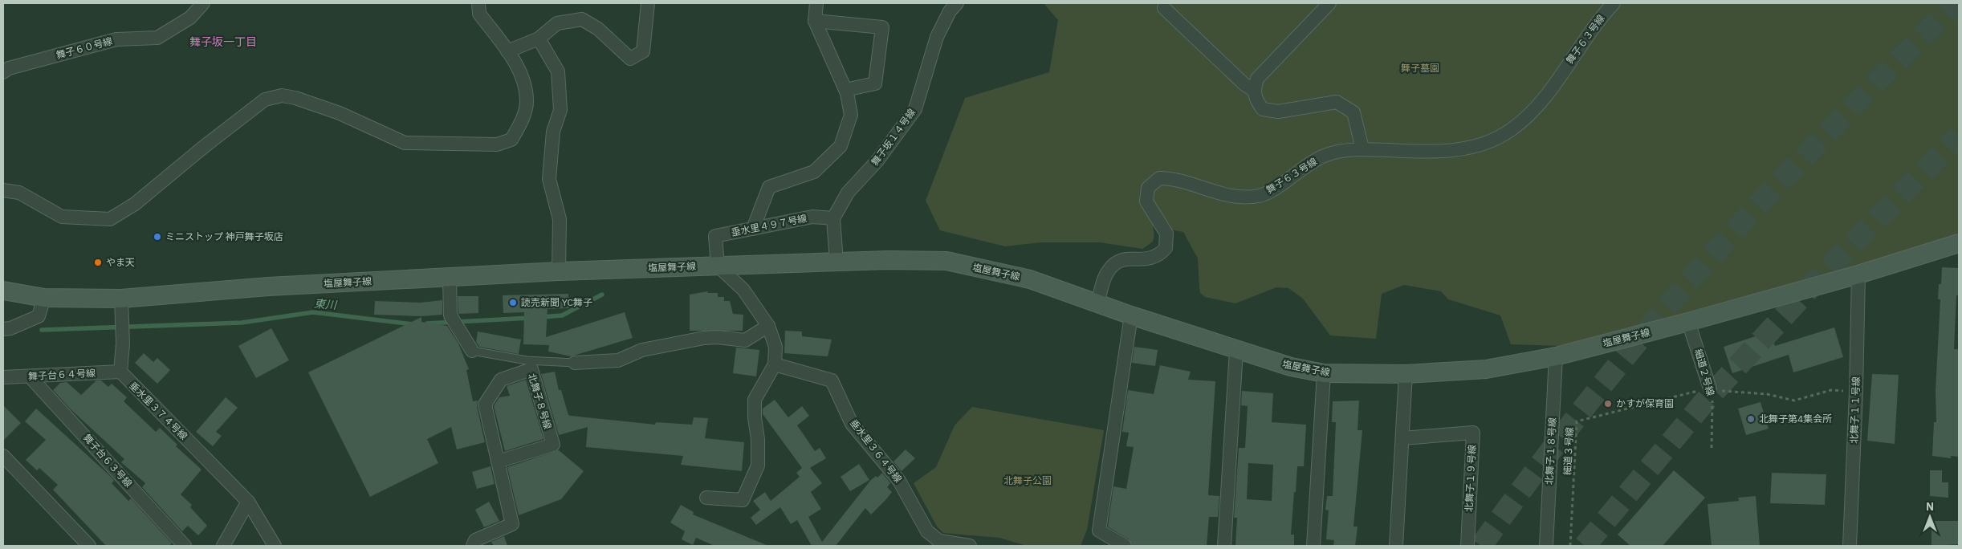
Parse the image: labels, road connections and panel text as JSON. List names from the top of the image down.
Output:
{
  "streets": {
    "street": [
      "舞子６３号線",
      "舞子６０号線",
      "舞子坂１４号線",
      "垂水里４９７号線",
      "塩屋舞子線",
      "細道２号線",
      "舞子台６４号線",
      "北舞子８号線",
      "北舞子１１号線",
      "垂水里３７４号線",
      "垂水里３６４号線",
      "北舞子１８号線",
      "舞子台６３号線",
      "北舞子１９号線"
    ],
    "path": ["細道３号線"]
  },
  "crossings": [
    ["舞子６３号線", "塩屋舞子線"],
    ["舞子坂１４号線", "垂水里４９７号線"],
    ["垂水里４９７号線", "塩屋舞子線"],
    ["塩屋舞子線", "細道２号線"],
    ["塩屋舞子線", "北舞子１１号線"],
    ["塩屋舞子線", "北舞子１８号線"],
    ["細道２号線", "細道３号線"],
    ["舞子台６４号線", "垂水里３７４号線"],
    ["舞子台６４号線", "舞子台６３号線"]
  ],
  "districts": ["舞子坂一丁目"],
  "water": ["東川"],
  "parks": ["舞子墓園", "北舞子公園"],
  "places": [
    "ミニストップ 神戸舞子坂店",
    "やま天",
    "読売新聞 YC舞子",
    "かすが保育園",
    "北舞子第4集会所"
  ],
  "north": "top"
}
